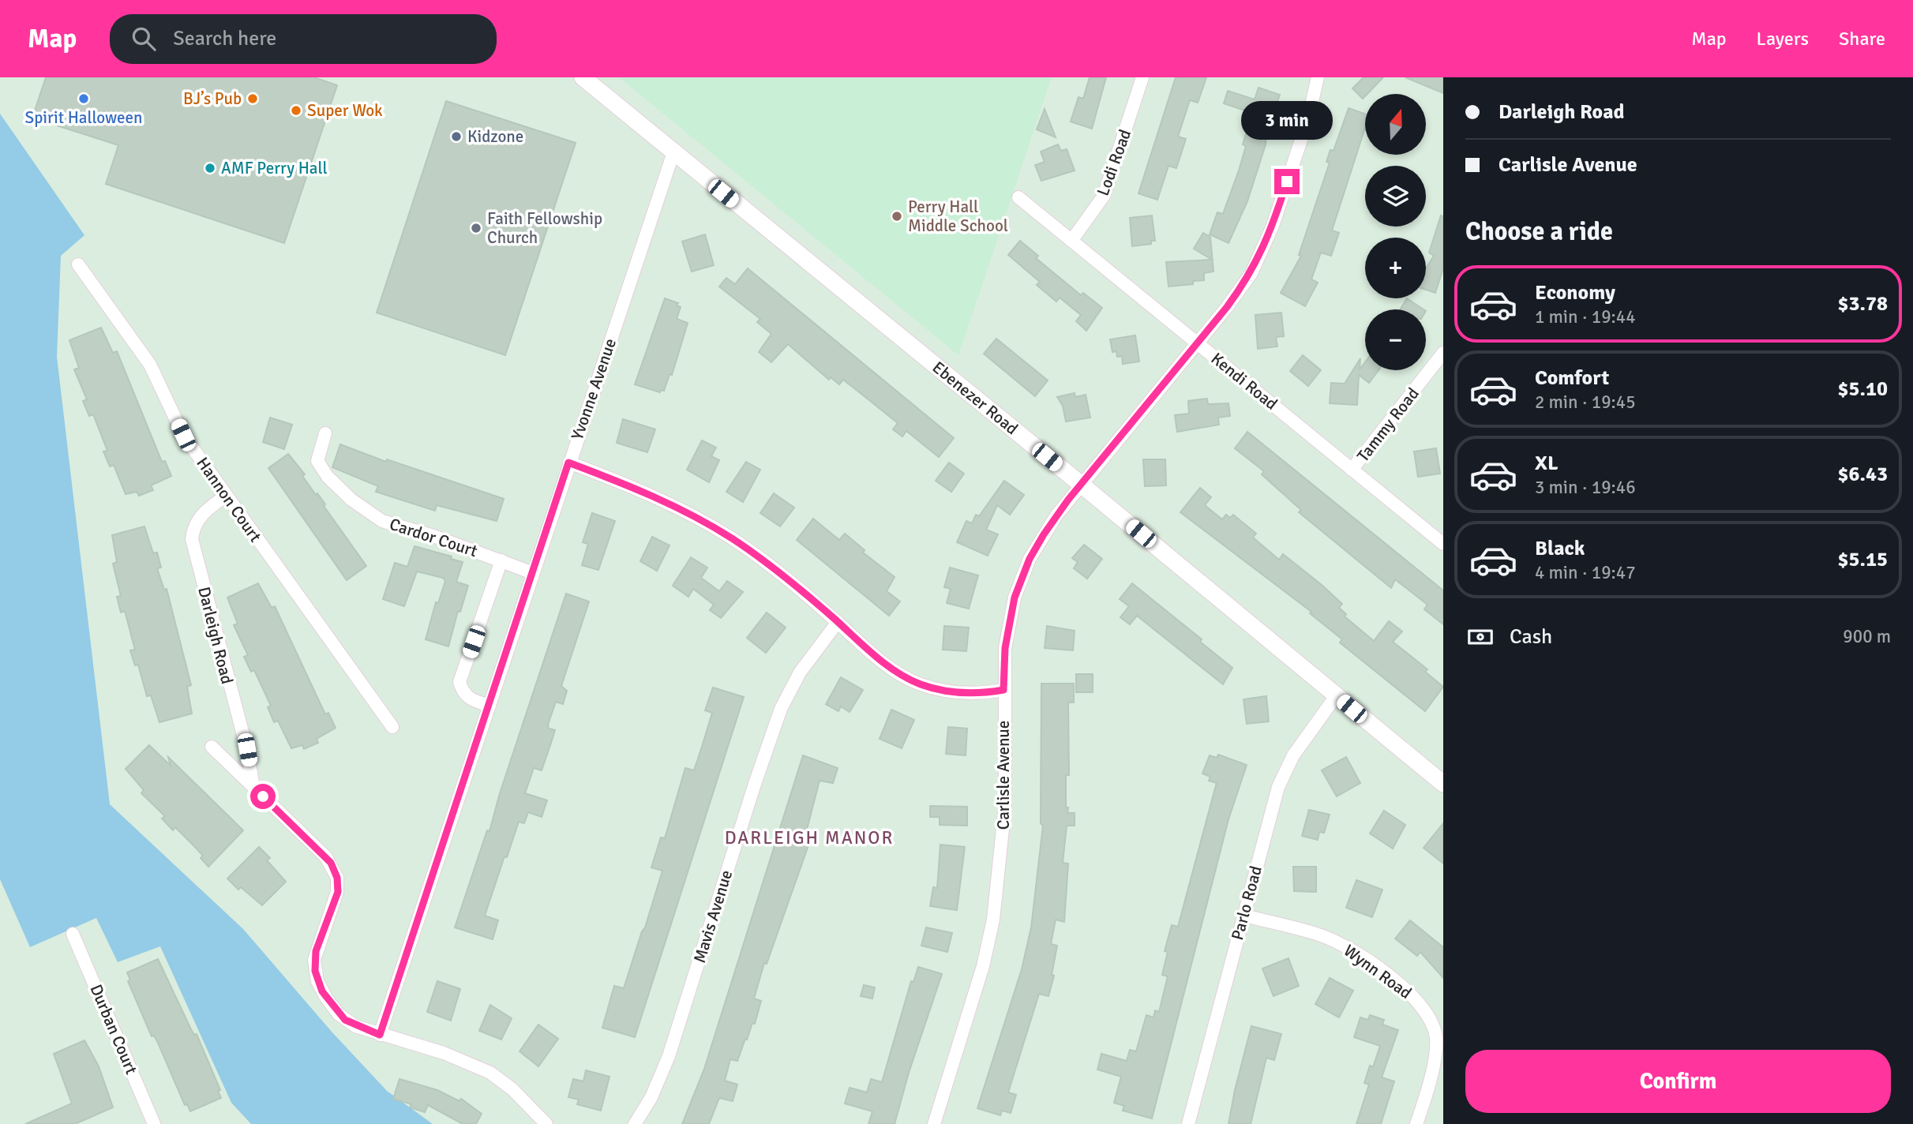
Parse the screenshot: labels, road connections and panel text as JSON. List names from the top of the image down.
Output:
{
  "streets": {
    "street": [
      "Lodi Road",
      "Kendi Road",
      "Yvonne Avenue",
      "Ebenezer Road",
      "Tammy Road",
      "Hannon Court",
      "Cardor Court",
      "Darleigh Road",
      "Carlisle Avenue",
      "Parlo Road",
      "Mavis Avenue",
      "Wynn Road",
      "Durban Court"
    ]
  },
  "crossings": [
    ["Lodi Road", "Kendi Road"],
    ["Kendi Road", "Tammy Road"],
    ["Kendi Road", "Carlisle Avenue"],
    ["Yvonne Avenue", "Ebenezer Road"],
    ["Yvonne Avenue", "Cardor Court"],
    ["Ebenezer Road", "Carlisle Avenue"],
    ["Ebenezer Road", "Parlo Road"],
    ["Hannon Court", "Darleigh Road"],
    ["Parlo Road", "Wynn Road"]
  ],
  "districts": ["DARLEIGH MANOR"],
  "places": [
    "Spirit Halloween",
    "BJ’s Pub",
    "Super Wok",
    "Kidzone",
    "AMF Perry Hall",
    "Perry Hall Middle School",
    "Faith Fellowship Church"
  ],
  "north": "top",
  "page": {
    "header": "Map",
    "search": "Search here",
    "nav": ["Map", "Layers", "Share"],
    "banner": ["Darleigh Road", "Carlisle Avenue"],
    "map_buttons": ["+", "−"],
    "bubble": "3 min",
    "heading": "Choose a ride",
    "list": [
      {
        "name": "Economy",
        "note": "1 min · 19:44",
        "value": "$3.78"
      },
      {
        "name": "Comfort",
        "note": "2 min · 19:45",
        "value": "$5.10"
      },
      {
        "name": "XL",
        "note": "3 min · 19:46",
        "value": "$6.43"
      },
      {
        "name": "Black",
        "note": "4 min · 19:47",
        "value": "$5.15"
      }
    ],
    "pay": ["Cash", "900 m"],
    "buttons": "Confirm"
  }
}
